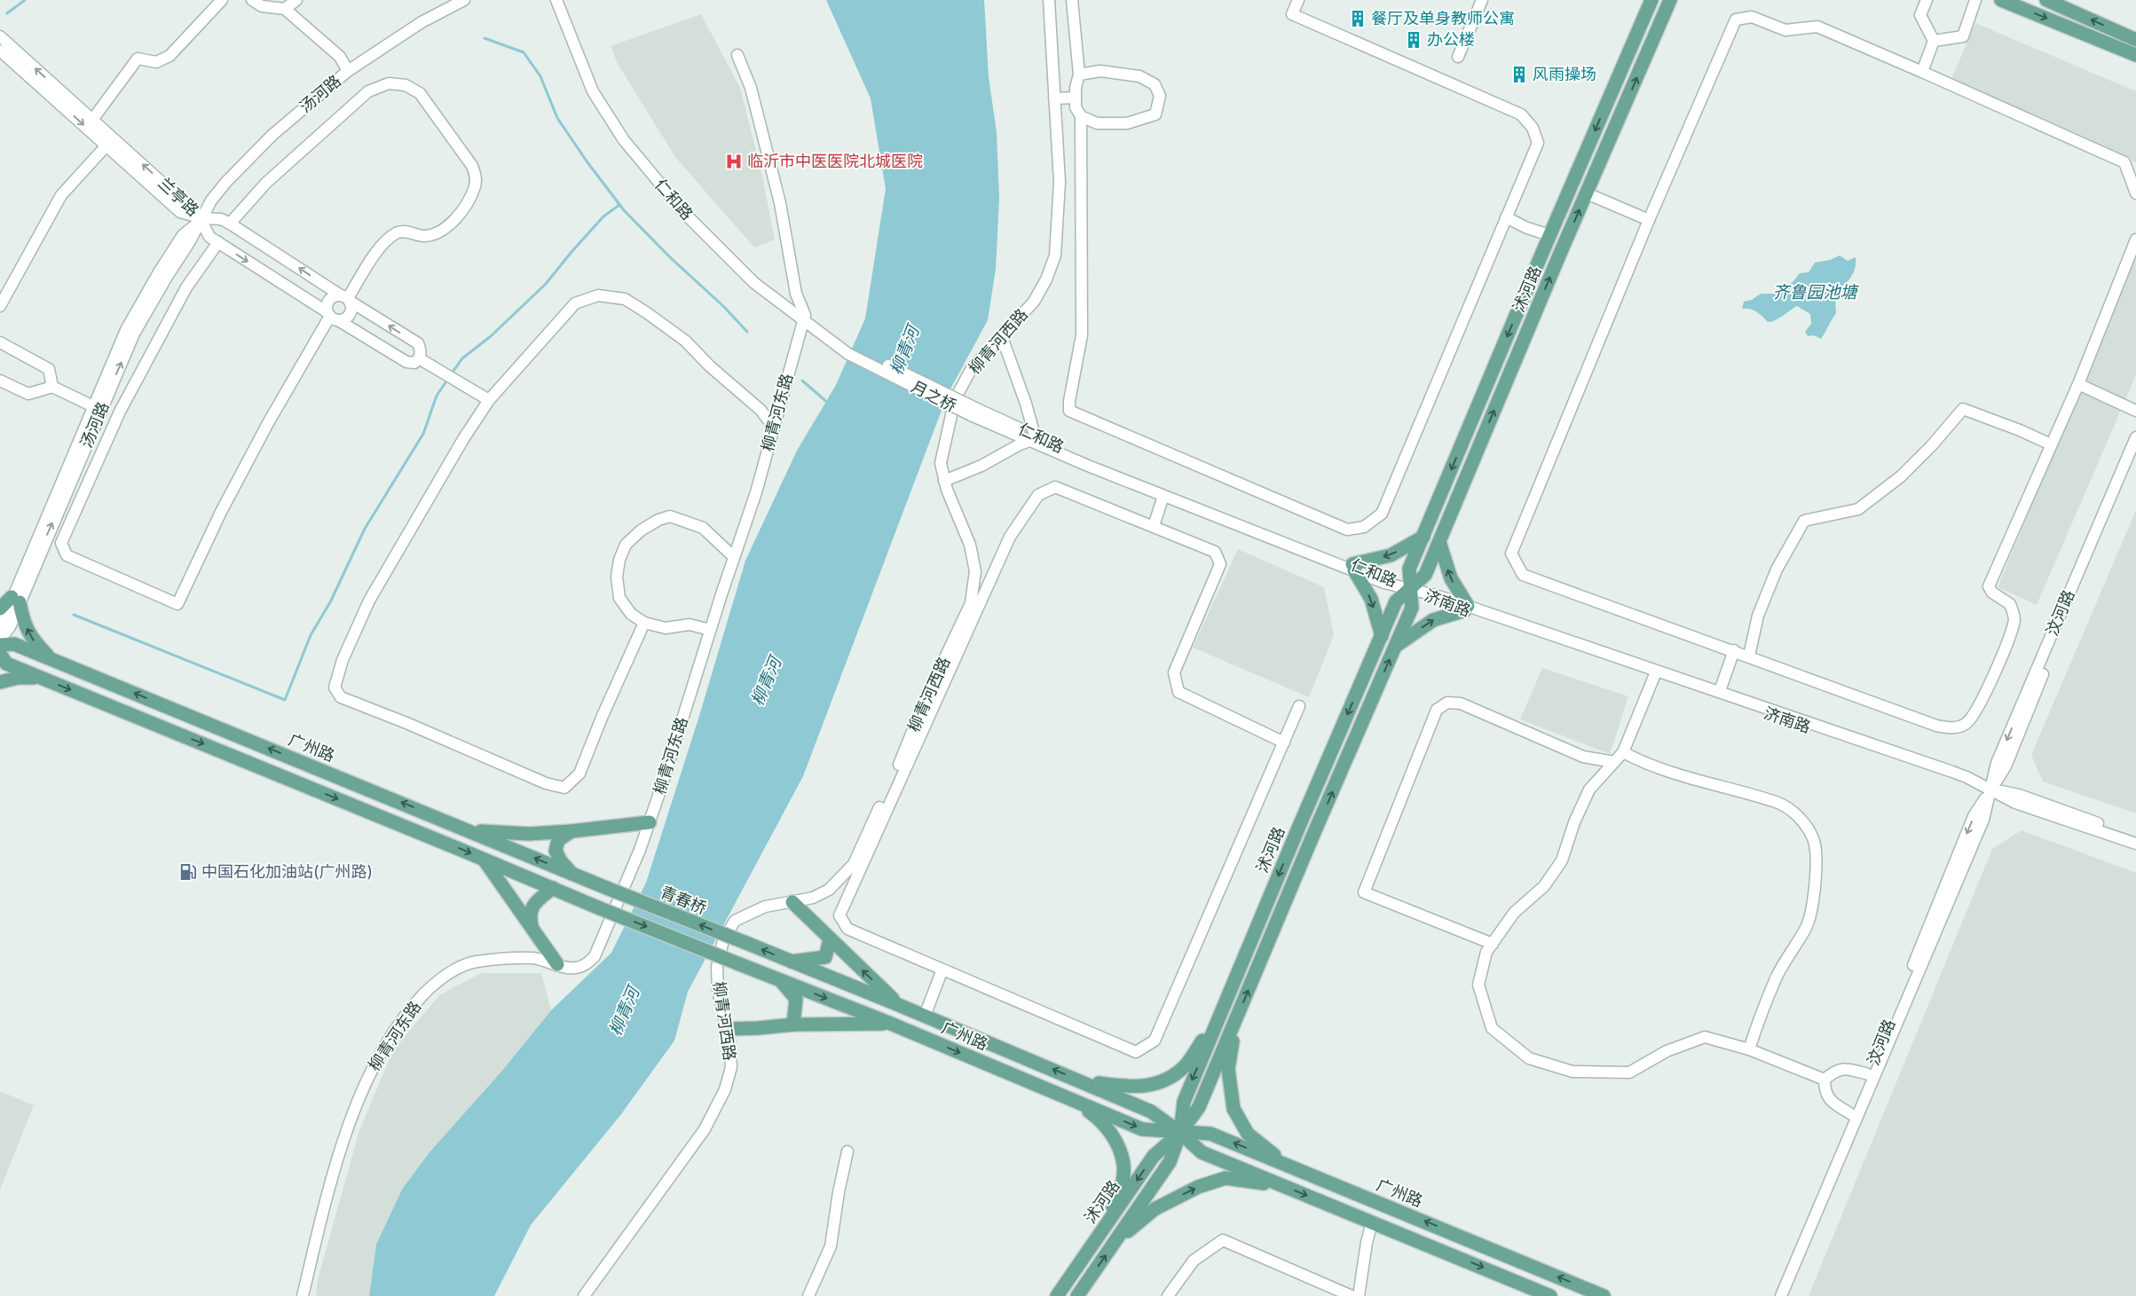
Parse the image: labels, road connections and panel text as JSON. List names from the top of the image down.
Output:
{
  "streets": {
    "main road": ["沭河路", "广州路", "青春桥"],
    "street": [
      "汤河路",
      "兰亭路",
      "仁和路",
      "柳青河西路",
      "月之桥",
      "柳青河东路",
      "济南路",
      "汶河路"
    ]
  },
  "crossings": [
    ["汤河路", "兰亭路"],
    ["仁和路", "沭河路"],
    ["仁和路", "月之桥"],
    ["仁和路", "柳青河东路"],
    ["仁和路", "济南路"],
    ["沭河路", "济南路"],
    ["沭河路", "广州路"],
    ["济南路", "汶河路"],
    ["广州路", "青春桥"]
  ],
  "one_way": ["青春桥"],
  "water": ["齐鲁园池塘", "柳青河"],
  "places": {
    "building": ["餐厅及单身教师公寓", "办公楼", "风雨操场"],
    "hospital": ["临沂市中医医院北城医院"],
    "fuel station": ["中国石化加油站(广州路)"]
  }
}
